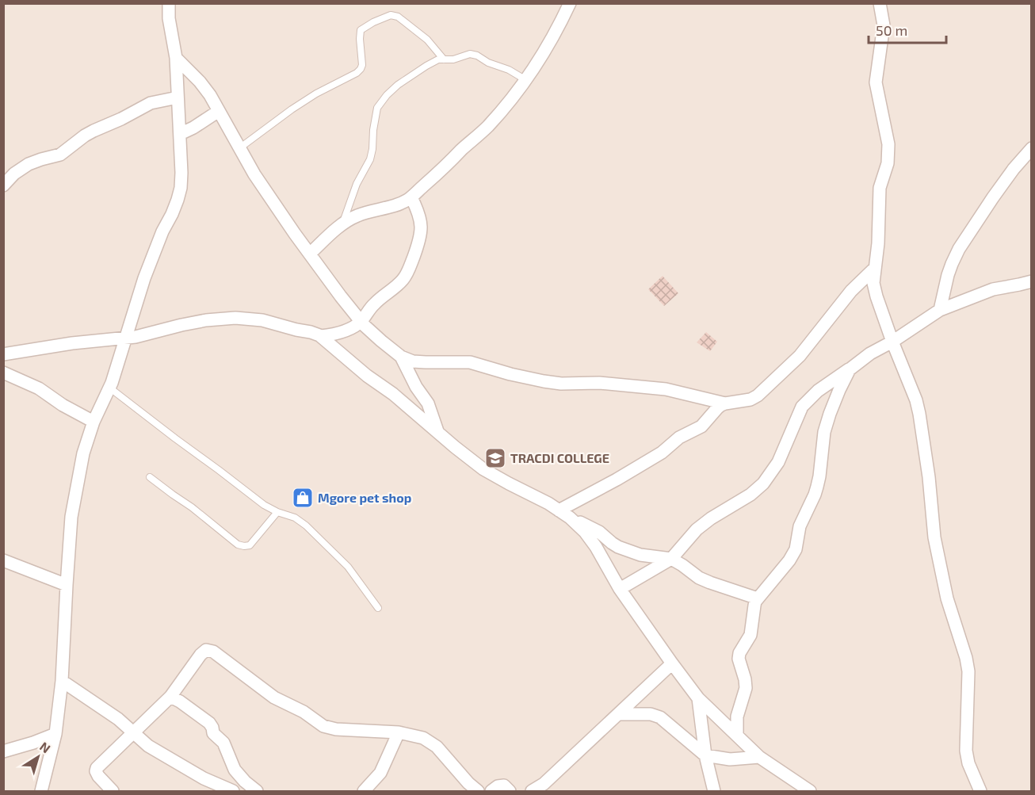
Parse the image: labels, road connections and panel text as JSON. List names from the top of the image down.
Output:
{
  "places": {
    "school or university": ["TRACDI COLLEGE"],
    "shop": ["Mgore pet shop"]
  },
  "scale_bar": "50 m",
  "north": "top right"
}
